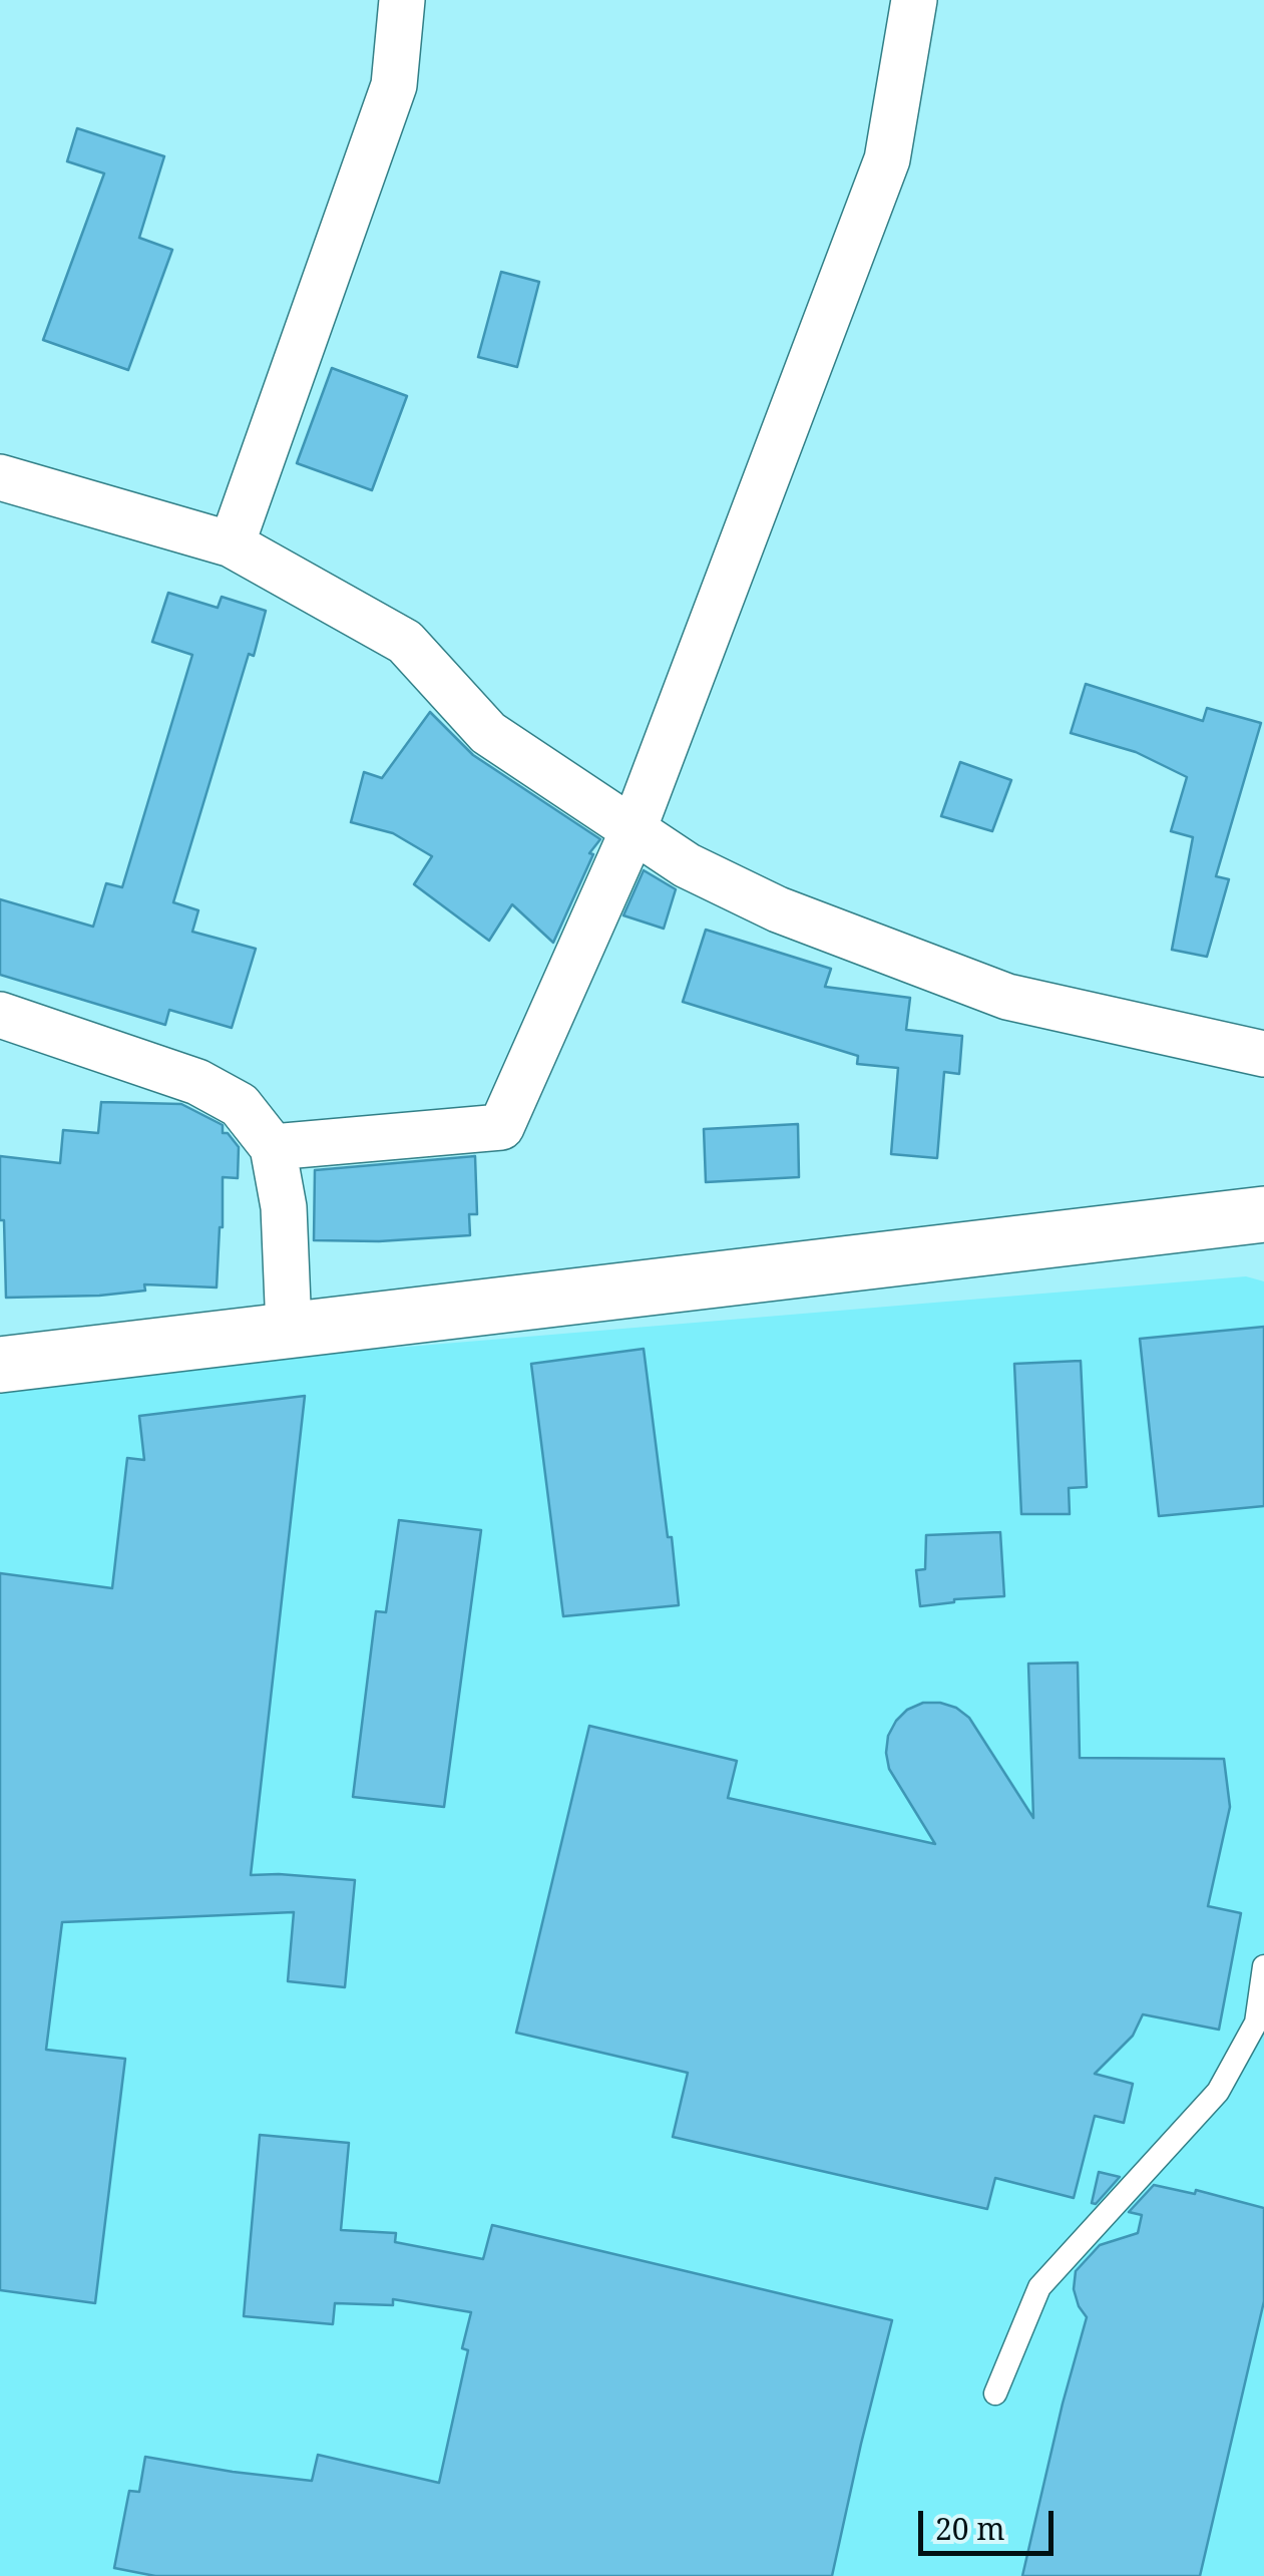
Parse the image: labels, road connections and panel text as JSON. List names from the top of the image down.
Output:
{
  "scale_bar": "20 m"
}
